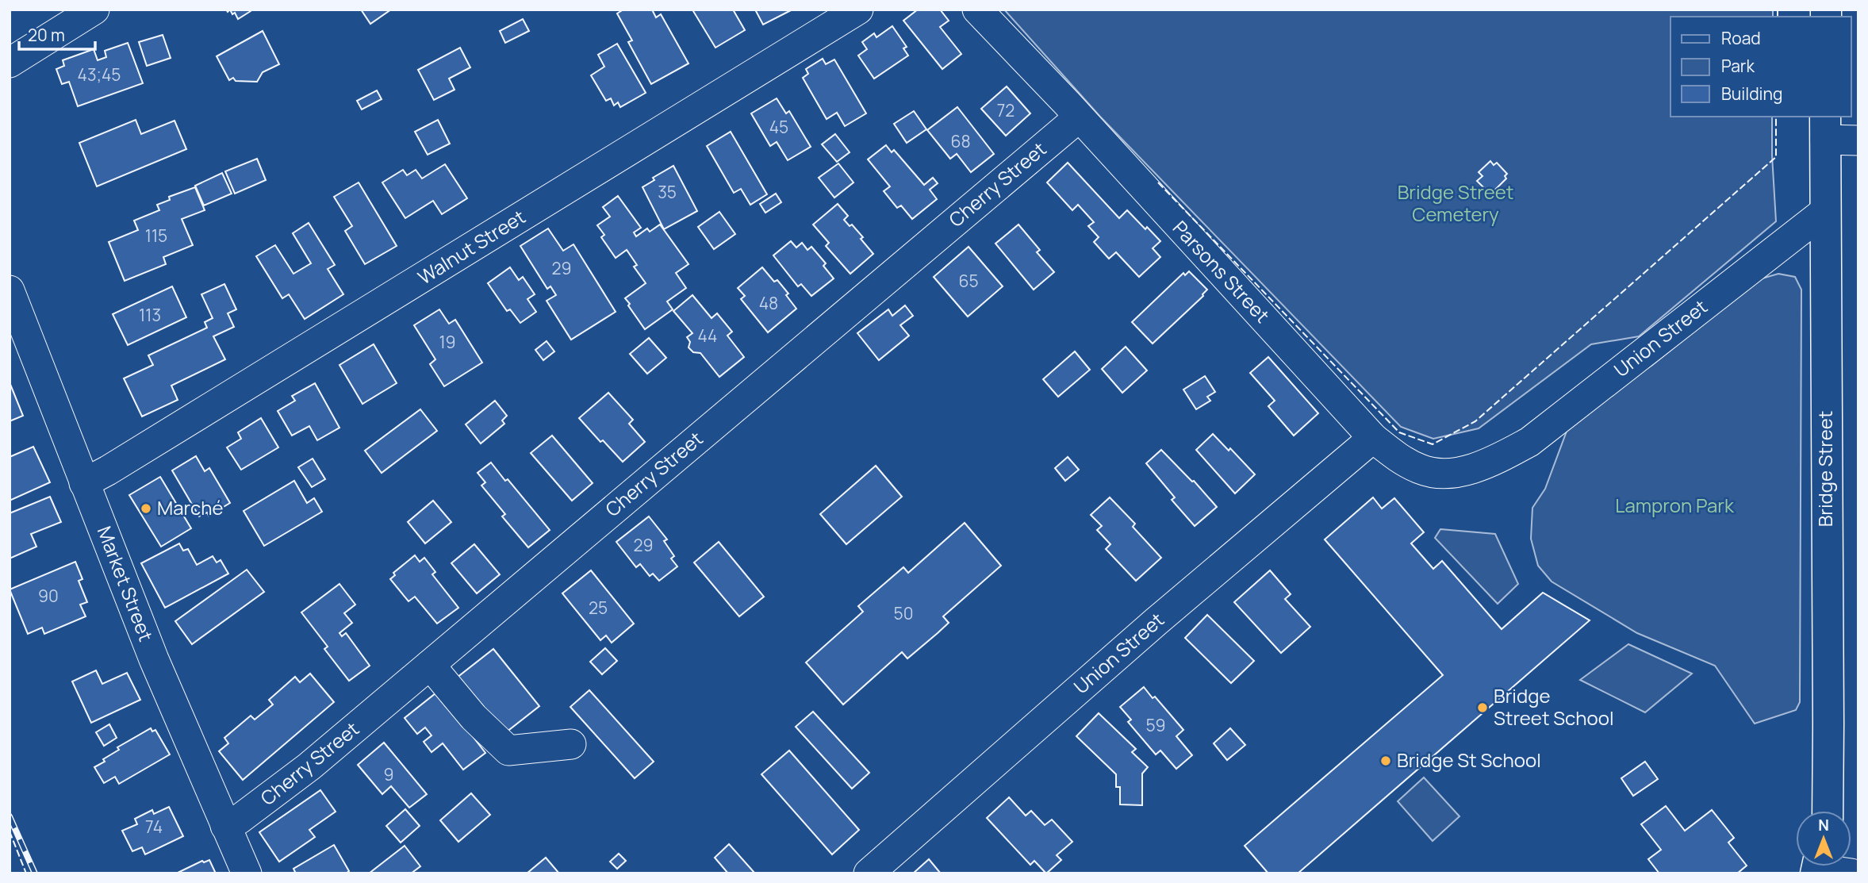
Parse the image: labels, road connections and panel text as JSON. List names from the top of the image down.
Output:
{
  "streets": {
    "highway": ["Bridge Street"],
    "street": [
      "Cherry Street",
      "Walnut Street",
      "Parsons Street",
      "Union Street",
      "Market Street"
    ]
  },
  "crossings": [
    ["Cherry Street", "Parsons Street"],
    ["Cherry Street", "Market Street"],
    ["Walnut Street", "Market Street"],
    ["Parsons Street", "Union Street"],
    ["Union Street", "Bridge Street"]
  ],
  "parks": ["Bridge Street Cemetery", "Lampron Park"],
  "places": ["Marché", "Bridge Street School", "Bridge St School"],
  "house_numbers": [
    "43;45",
    "72",
    "45",
    "68",
    "35",
    "115",
    "29",
    "65",
    "48",
    "113",
    "44",
    "19",
    "29",
    "90",
    "25",
    "50",
    "59",
    "9",
    "74"
  ],
  "legend": ["Road", "Park", "Building"],
  "scale_bar": "20 m",
  "north": "top"
}
